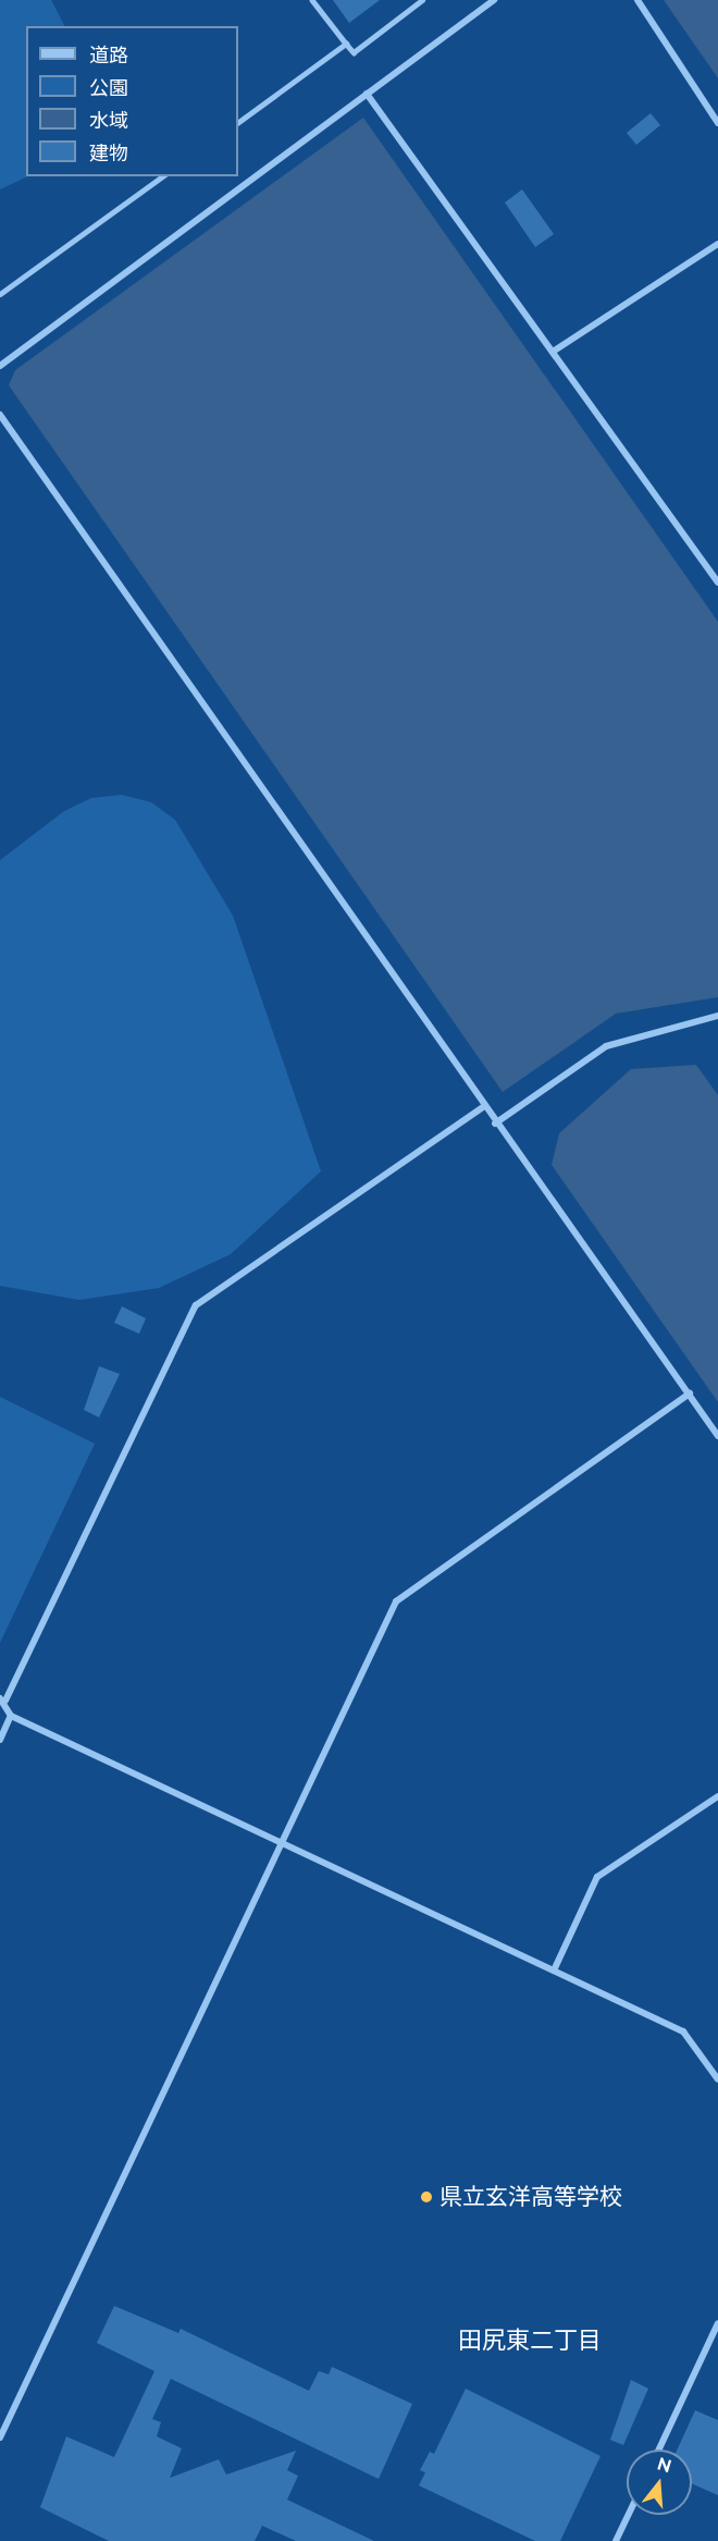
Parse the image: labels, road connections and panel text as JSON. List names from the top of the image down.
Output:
{
  "districts": ["田尻東二丁目"],
  "places": ["県立玄洋高等学校"],
  "legend": [
    "道路",
    "公園",
    "水域",
    "建物"
  ],
  "north": "top"
}
